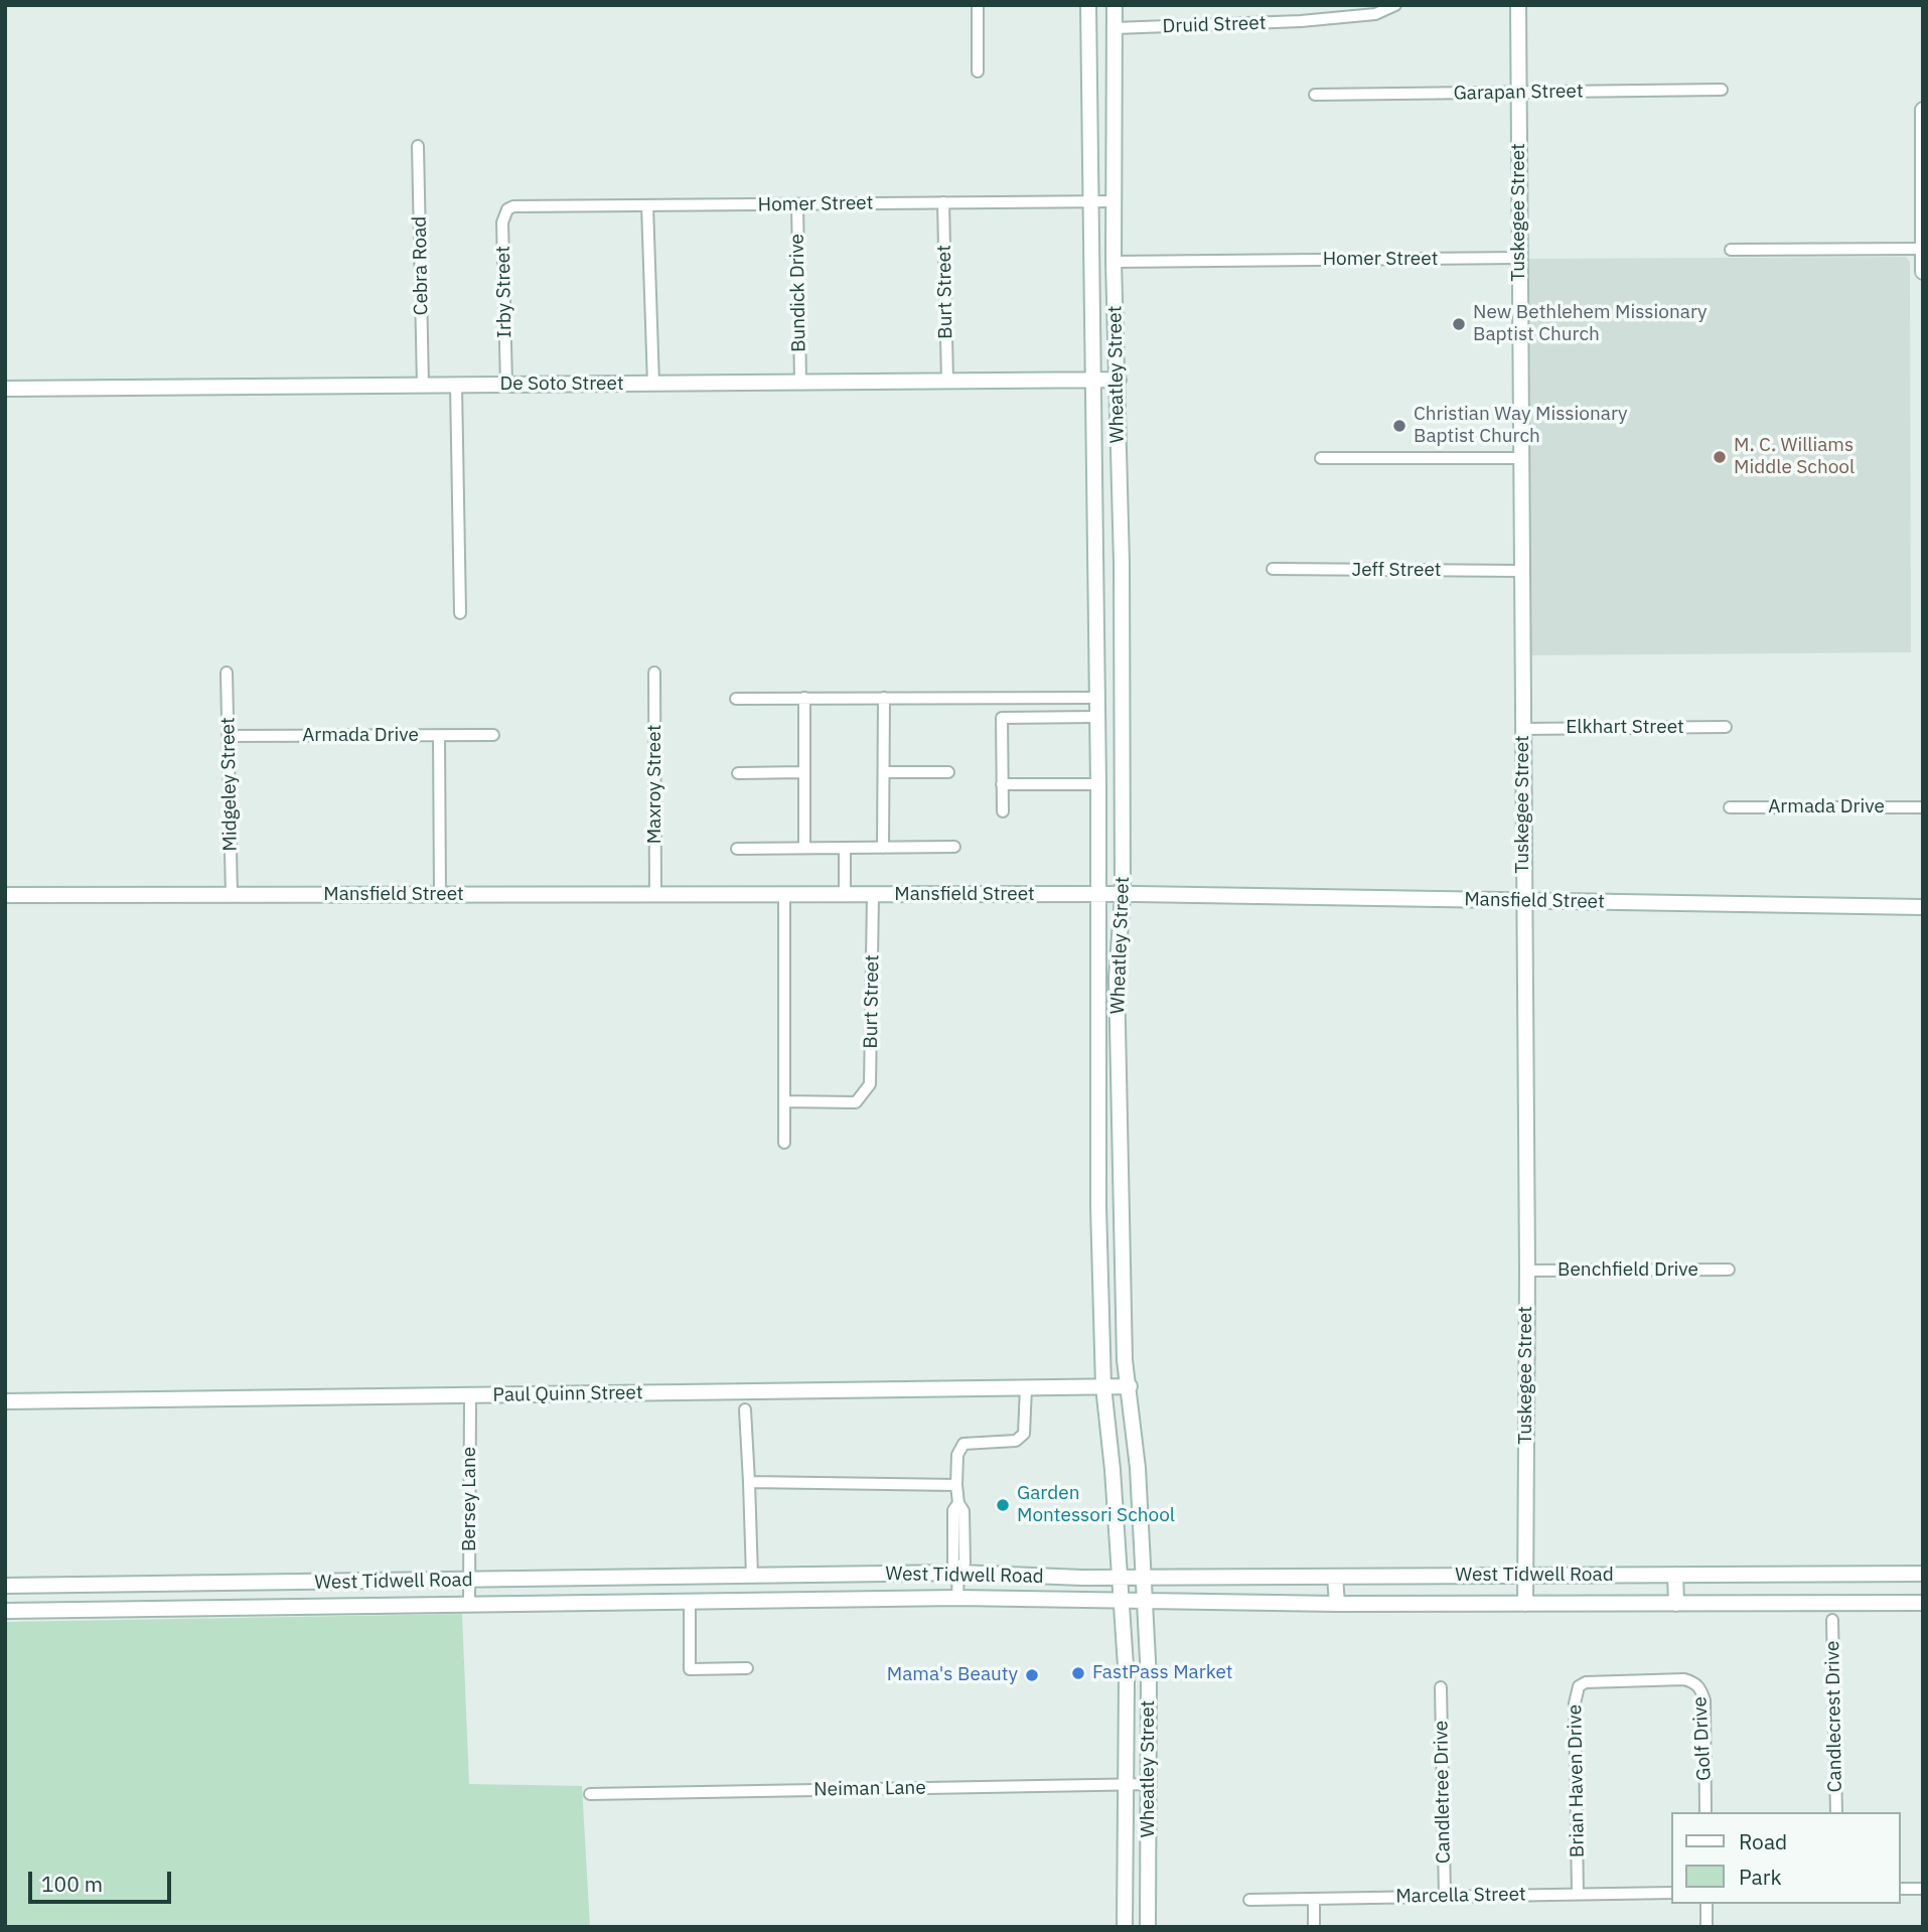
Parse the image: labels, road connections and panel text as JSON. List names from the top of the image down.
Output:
{
  "streets": {
    "main road": [
      "Tuskegee Street",
      "Wheatley Street",
      "De Soto Street",
      "Mansfield Street",
      "Paul Quinn Street",
      "West Tidwell Road"
    ],
    "street": [
      "Druid Street",
      "Garapan Street",
      "Homer Street",
      "Cebra Road",
      "Irby Street",
      "Burt Street",
      "Bundick Drive",
      "Jeff Street",
      "Elkhart Street",
      "Armada Drive",
      "Midgeley Street",
      "Maxroy Street",
      "Benchfield Drive",
      "Bersey Lane",
      "Candlecrest Drive",
      "Golf Drive",
      "Brian Haven Drive",
      "Neiman Lane",
      "Candletree Drive",
      "Marcella Street"
    ]
  },
  "crossings": [
    ["Druid Street", "Wheatley Street"],
    ["Garapan Street", "Tuskegee Street"],
    ["Homer Street", "Tuskegee Street"],
    ["Homer Street", "Irby Street"],
    ["Homer Street", "Burt Street"],
    ["Homer Street", "Bundick Drive"],
    ["Homer Street", "Wheatley Street"],
    ["Tuskegee Street", "Jeff Street"],
    ["Tuskegee Street", "Elkhart Street"],
    ["Tuskegee Street", "Mansfield Street"],
    ["Tuskegee Street", "Benchfield Drive"],
    ["Tuskegee Street", "West Tidwell Road"],
    ["Cebra Road", "De Soto Street"],
    ["Irby Street", "De Soto Street"],
    ["Burt Street", "De Soto Street"],
    ["Burt Street", "Mansfield Street"],
    ["Bundick Drive", "De Soto Street"],
    ["Wheatley Street", "De Soto Street"],
    ["Wheatley Street", "Mansfield Street"],
    ["Wheatley Street", "Paul Quinn Street"],
    ["Wheatley Street", "West Tidwell Road"],
    ["Wheatley Street", "Neiman Lane"],
    ["Armada Drive", "Midgeley Street"],
    ["Midgeley Street", "Mansfield Street"],
    ["Maxroy Street", "Mansfield Street"],
    ["Paul Quinn Street", "Bersey Lane"],
    ["Bersey Lane", "West Tidwell Road"],
    ["Golf Drive", "Brian Haven Drive"],
    ["Brian Haven Drive", "Marcella Street"],
    ["Candletree Drive", "Marcella Street"]
  ],
  "places": [
    "New Bethlehem Missionary Baptist Church",
    "Christian Way Missionary Baptist Church",
    "M. C. Williams Middle School",
    "Garden Montessori School",
    "FastPass Market",
    "Mama's Beauty"
  ],
  "legend": ["Road", "Park"],
  "scale_bar": "100 m"
}
